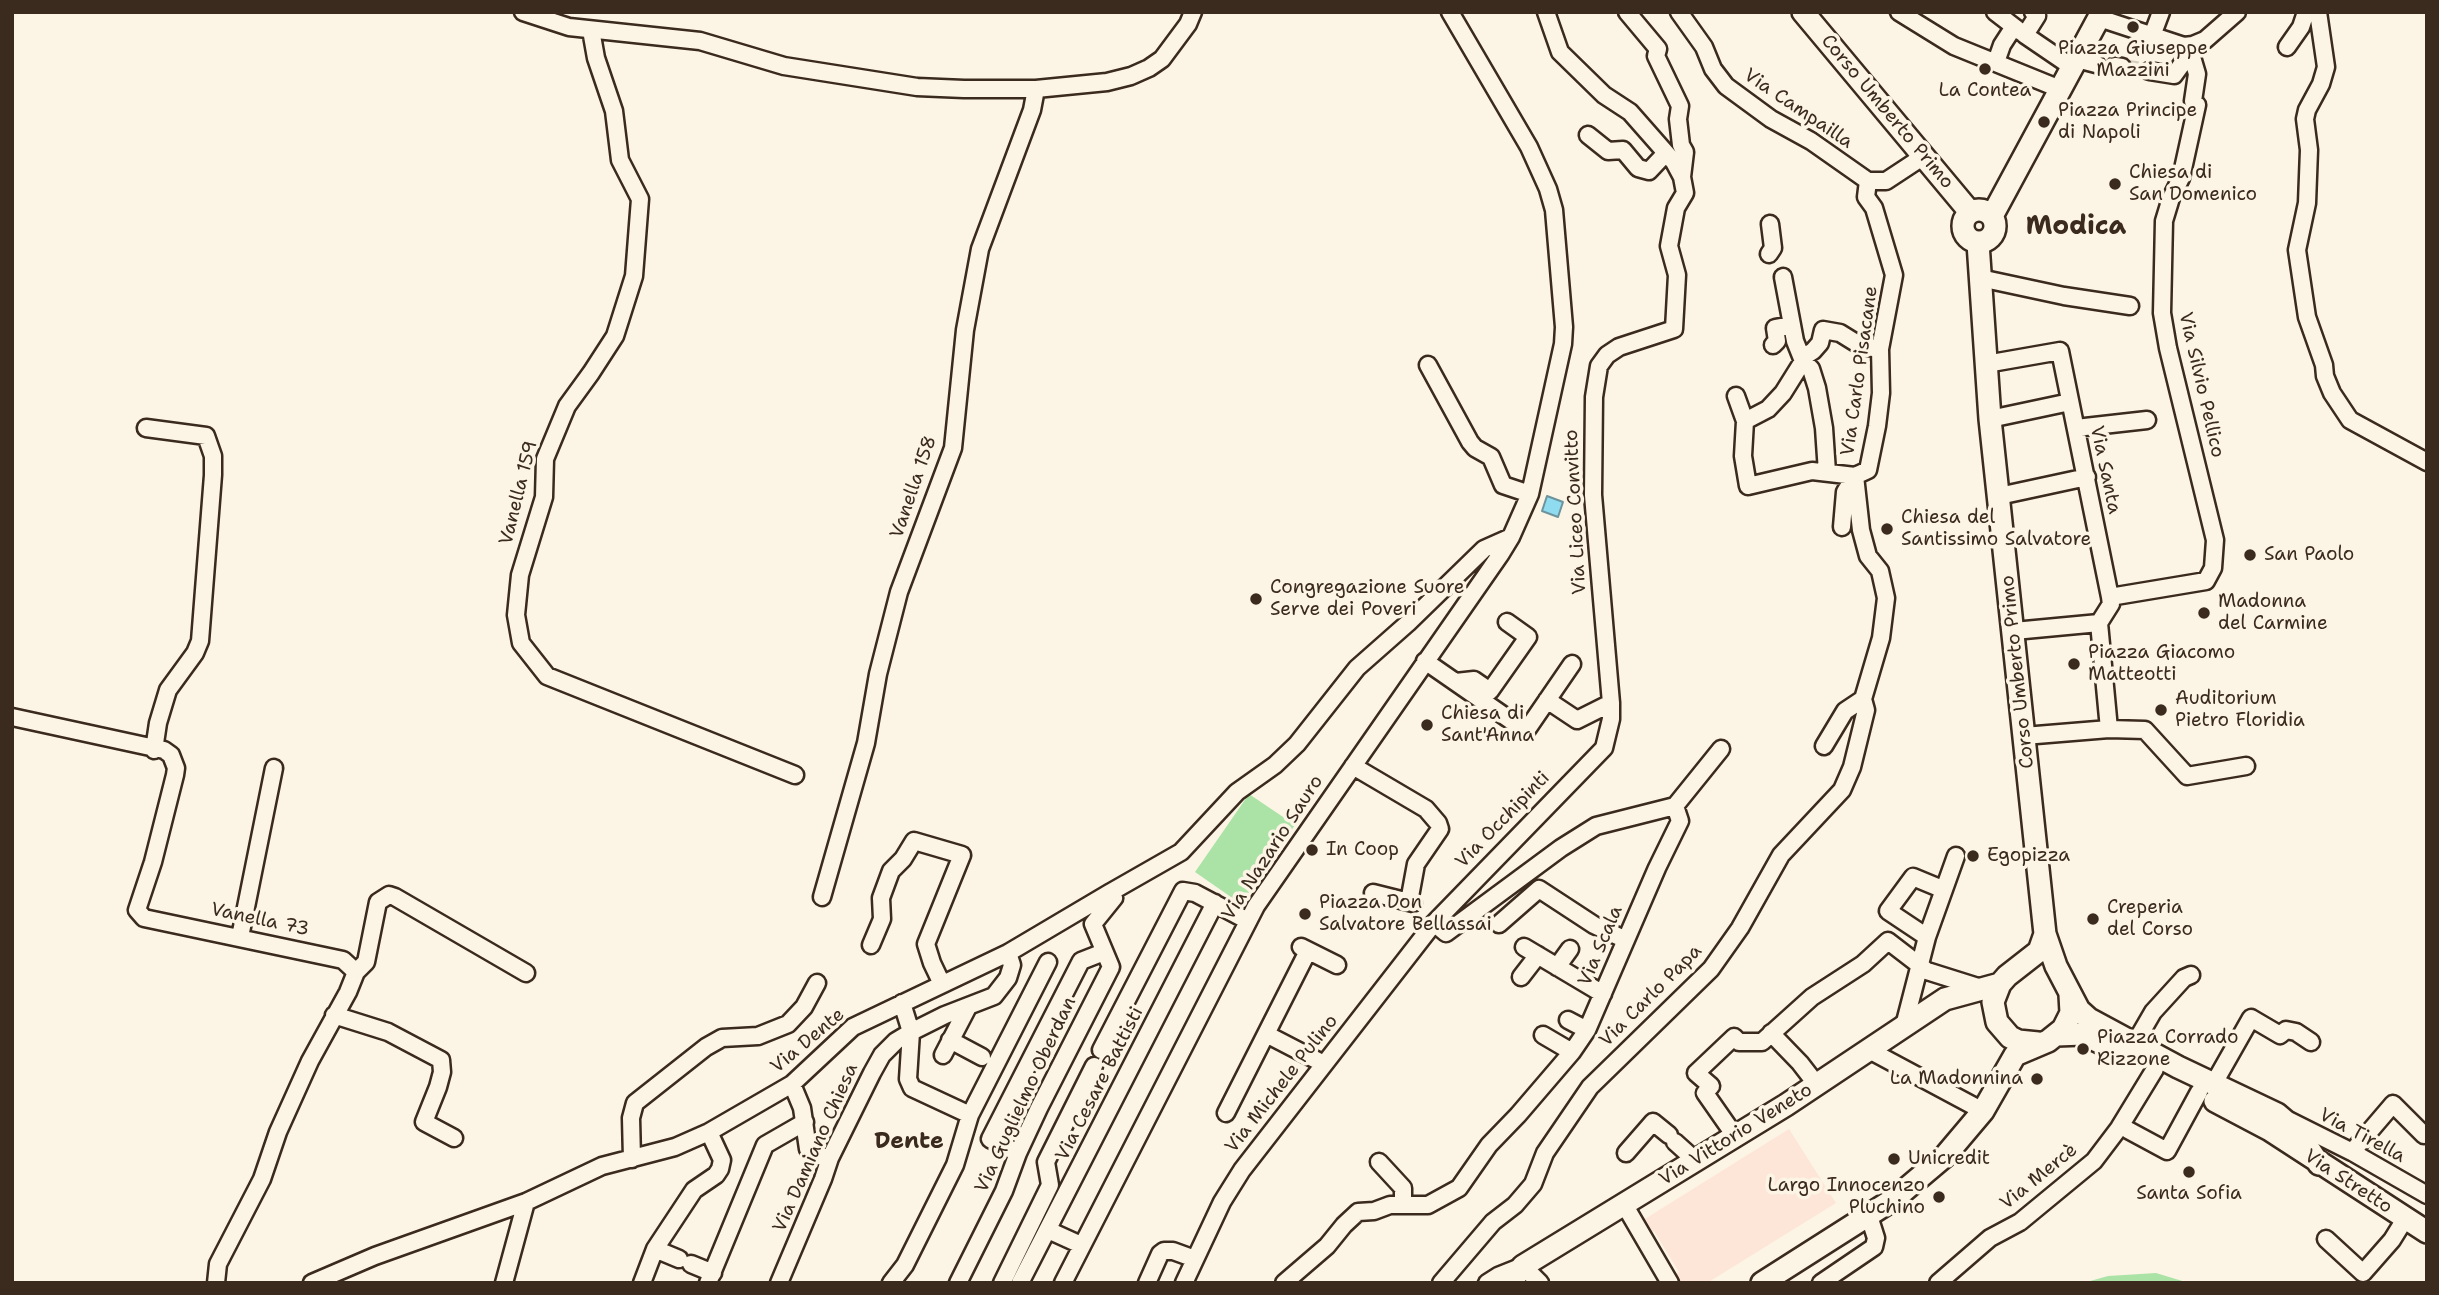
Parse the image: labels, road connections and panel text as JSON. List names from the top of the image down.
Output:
{
  "streets": {
    "street": [
      "Via Campailla",
      "Corso Umberto Primo",
      "Via Carlo Pisacane",
      "Via Silvio Pellico",
      "Via Santa",
      "Vanella 158",
      "Vanella 159",
      "Via Liceo Convitto",
      "Via Occhipinti",
      "Via Nazario Sauro",
      "Vanella 73",
      "Via Scala",
      "Via Carlo Papa",
      "Via Dente",
      "Via Cesare Battisti",
      "Via Michele Pulino",
      "Via Guglielmo Oberdan",
      "Via Vittorio Veneto",
      "Via Tirella",
      "Via Damiano Chiesa",
      "Via Mercè",
      "Via Stretto"
    ]
  },
  "crossings": [
    ["Via Campailla", "Via Carlo Pisacane"],
    ["Corso Umberto Primo", "Via Santa"],
    ["Corso Umberto Primo", "Via Vittorio Veneto"],
    ["Via Carlo Pisacane", "Via Carlo Papa"],
    ["Via Silvio Pellico", "Via Santa"],
    ["Via Liceo Convitto", "Via Occhipinti"],
    ["Via Occhipinti", "Via Michele Pulino"],
    ["Via Nazario Sauro", "Via Dente"],
    ["Via Dente", "Via Guglielmo Oberdan"],
    ["Via Dente", "Via Damiano Chiesa"],
    ["Via Tirella", "Via Stretto"]
  ],
  "districts": ["Modica", "Dente"],
  "places": [
    "Piazza Giuseppe Mazzini",
    "La Contea",
    "Piazza Principe di Napoli",
    "Chiesa di San Domenico",
    "Chiesa del Santissimo Salvatore",
    "San Paolo",
    "Congregazione Suore Serve dei Poveri",
    "Madonna del Carmine",
    "Piazza Giacomo Matteotti",
    "Auditorium Pietro Floridia",
    "Chiesa di Sant'Anna",
    "In Coop",
    "Egopizza",
    "Piazza Don Salvatore Bellassai",
    "Creperia del Corso",
    "Piazza Corrado Rizzone",
    "La Madonnina",
    "Unicredit",
    "Santa Sofia",
    "Largo Innocenzo Pluchino"
  ]
}
